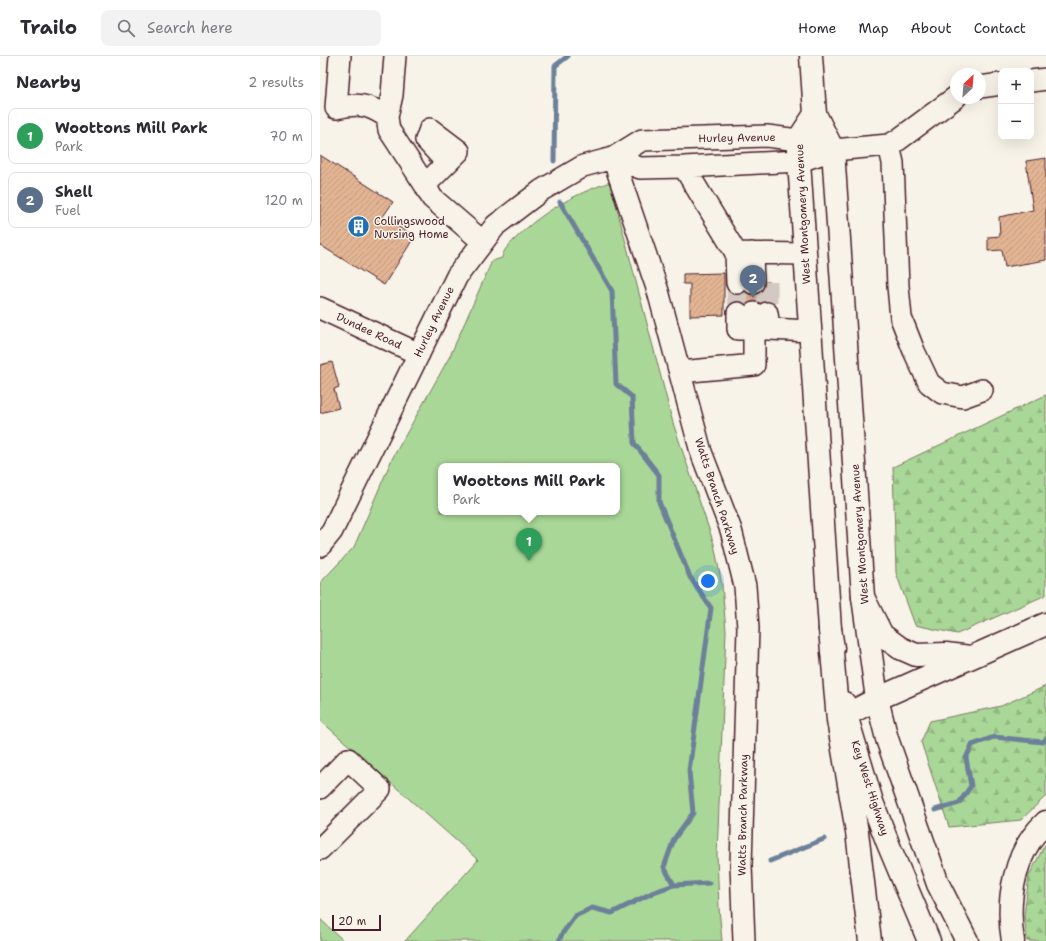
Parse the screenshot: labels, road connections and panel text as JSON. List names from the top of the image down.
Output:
{
  "streets": {
    "main road": ["West Montgomery Avenue", "Key West Highway"],
    "street": ["Hurley Avenue", "Dundee Road", "Watts Branch Parkway"]
  },
  "crossings": [
    ["Hurley Avenue", "West Montgomery Avenue"],
    ["Hurley Avenue", "Dundee Road"],
    ["Hurley Avenue", "Watts Branch Parkway"],
    ["West Montgomery Avenue", "Key West Highway"]
  ],
  "places": {
    "building": ["Collingswood Nursing Home"]
  },
  "scale_bar": "20 m",
  "north": "top right",
  "page": {
    "header": "Trailo",
    "search": "Search here",
    "nav": [
      "Home",
      "Map",
      "About",
      "Contact"
    ],
    "heading": ["Nearby", "2 results"],
    "map_buttons": ["+", "−"],
    "list": [
      {
        "mark": "1",
        "name": "Woottons Mill Park",
        "note": "Park",
        "value": "70 m"
      },
      {
        "mark": "2",
        "name": "Shell",
        "note": "Fuel",
        "value": "120 m"
      }
    ],
    "pins": ["2", "1"],
    "popup": ["Woottons Mill Park", "Park"],
    "scale": "20 m"
  }
}
